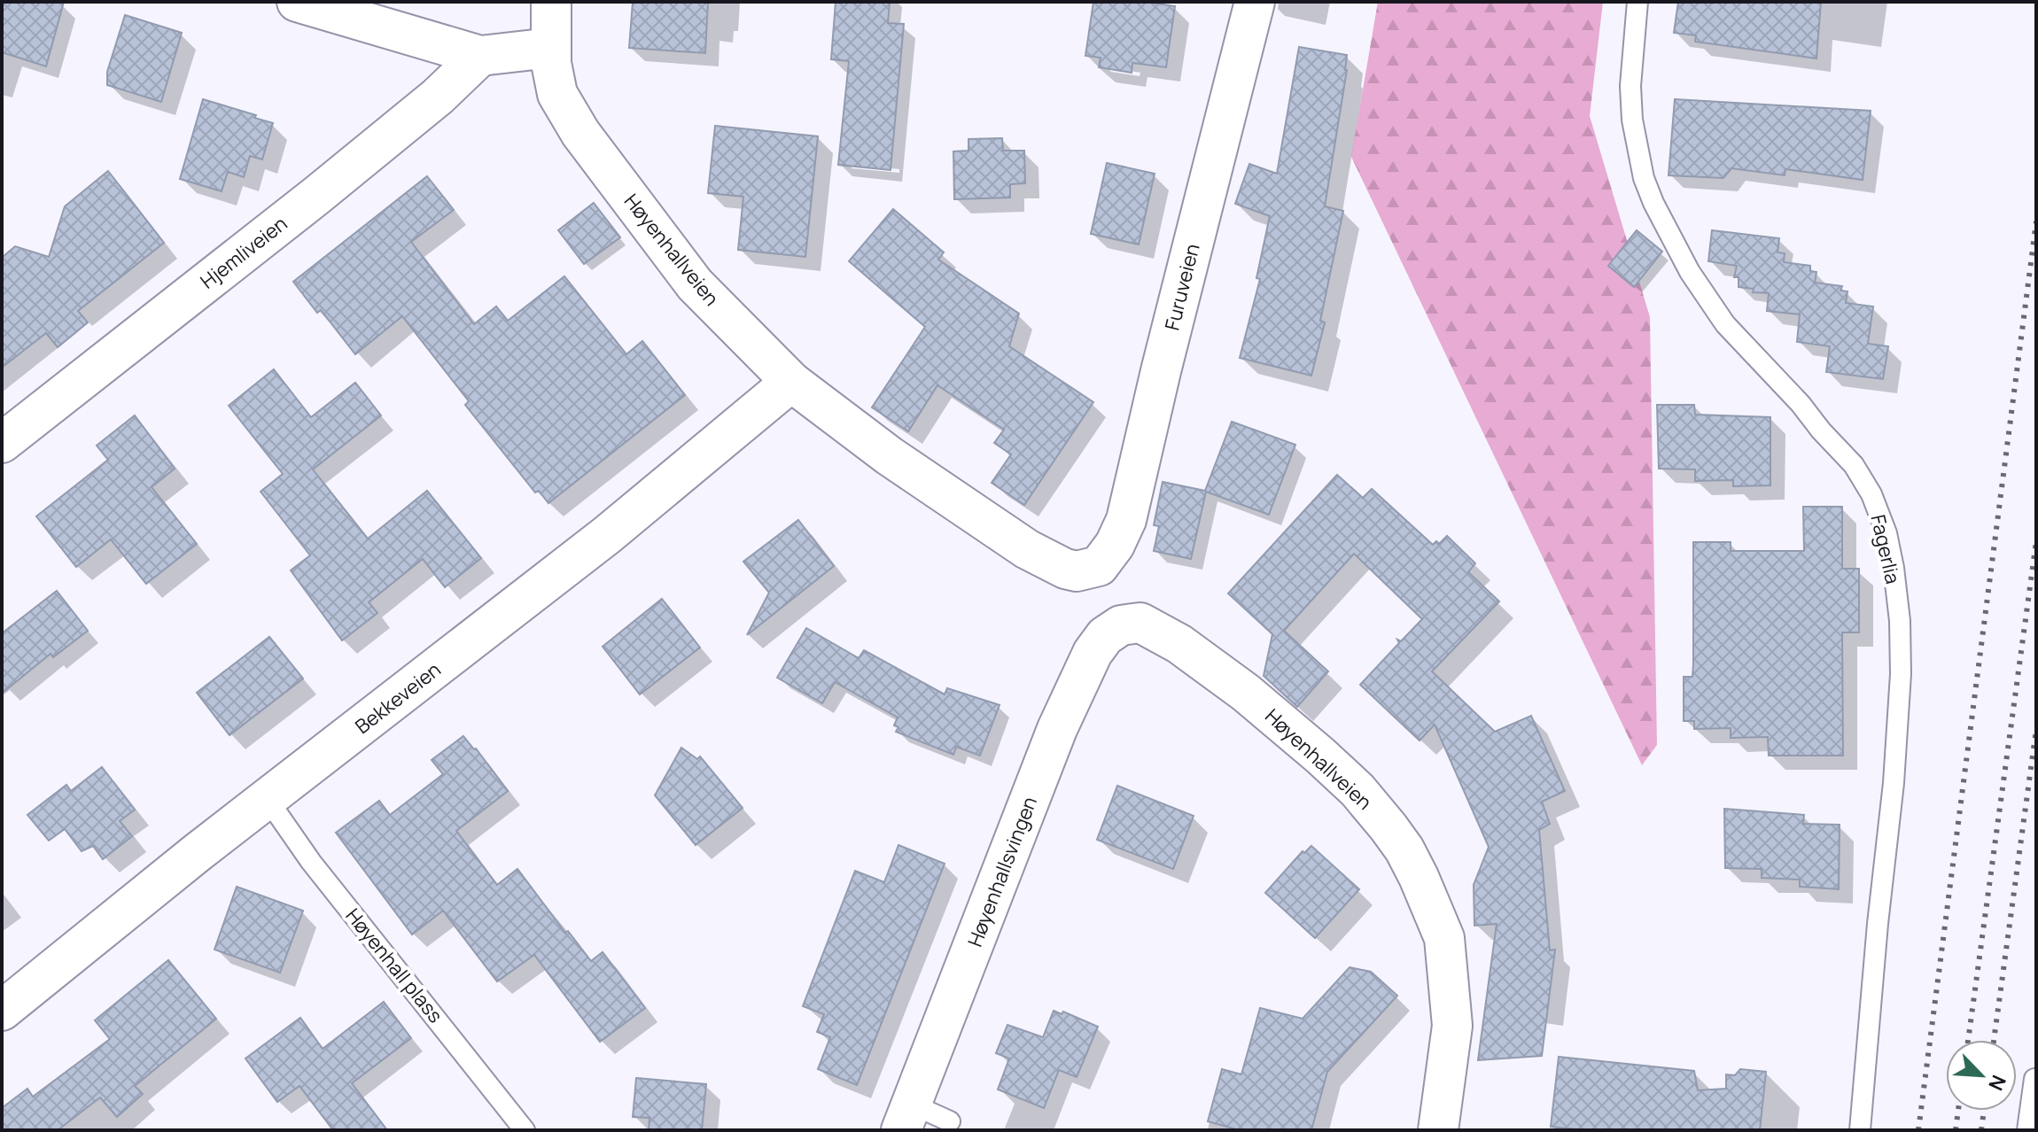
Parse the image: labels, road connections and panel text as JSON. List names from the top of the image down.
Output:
{
  "streets": {
    "street": [
      "Høyenhallveien",
      "Hjemliveien",
      "Furuveien",
      "Bekkeveien",
      "Høyenhallsvingen"
    ],
    "lane": ["Fagerlia", "Høyenhall plass"]
  },
  "crossings": [
    ["Høyenhallveien", "Furuveien"],
    ["Høyenhallveien", "Bekkeveien"],
    ["Høyenhallveien", "Høyenhallsvingen"],
    ["Bekkeveien", "Høyenhall plass"]
  ],
  "north": "bottom right"
}
